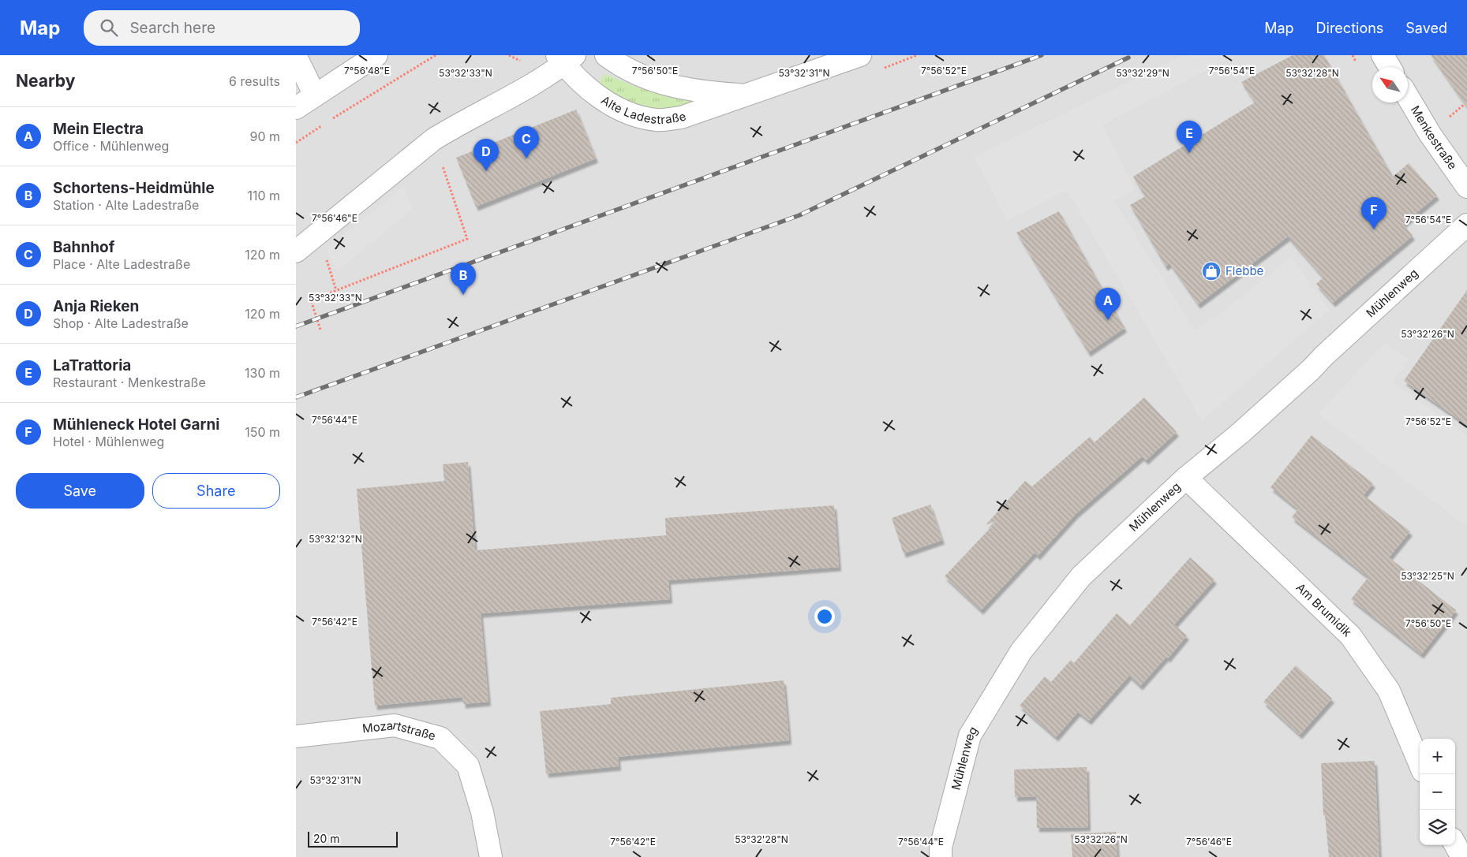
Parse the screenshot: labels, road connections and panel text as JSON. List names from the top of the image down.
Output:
{
  "streets": {
    "street": [
      "Alte Ladestraße",
      "Menkestraße",
      "Mühlenweg",
      "Am Brumidik",
      "Mozartstraße"
    ]
  },
  "crossings": [
    ["Mühlenweg", "Am Brumidik"]
  ],
  "places": {
    "shop": ["Flebbe"]
  },
  "scale_bar": "20 m",
  "north": "top left",
  "page": {
    "header": "Map",
    "search": "Search here",
    "nav": ["Map", "Directions", "Saved"],
    "heading": ["Nearby", "6 results"],
    "list": [
      {
        "mark": "A",
        "name": "Mein Electra",
        "note": "Office · Mühlenweg",
        "value": "90 m"
      },
      {
        "mark": "B",
        "name": "Schortens-Heidmühle",
        "note": "Station · Alte Ladestraße",
        "value": "110 m"
      },
      {
        "mark": "C",
        "name": "Bahnhof",
        "note": "Place · Alte Ladestraße",
        "value": "120 m"
      },
      {
        "mark": "D",
        "name": "Anja Rieken",
        "note": "Shop · Alte Ladestraße",
        "value": "120 m"
      },
      {
        "mark": "E",
        "name": "LaTrattoria",
        "note": "Restaurant · Menkestraße",
        "value": "130 m"
      },
      {
        "mark": "F",
        "name": "Mühleneck Hotel Garni",
        "note": "Hotel · Mühlenweg",
        "value": "150 m"
      }
    ],
    "pins": [
      "E",
      "C",
      "D",
      "F",
      "B",
      "A"
    ],
    "buttons": ["Save", "Share"],
    "map_buttons": ["+", "−"],
    "scale": "20 m"
  },
  "coordinates": [
    "7°56'54\"E",
    "7°56'50\"E",
    "7°56'52\"E",
    "7°56'48\"E",
    "53°32'33\"N",
    "53°32'31\"N",
    "53°32'29\"N",
    "53°32'28\"N",
    "7°56'46\"E",
    "53°32'26\"N",
    "7°56'44\"E",
    "53°32'32\"N",
    "53°32'25\"N",
    "7°56'42\"E"
  ]
}
